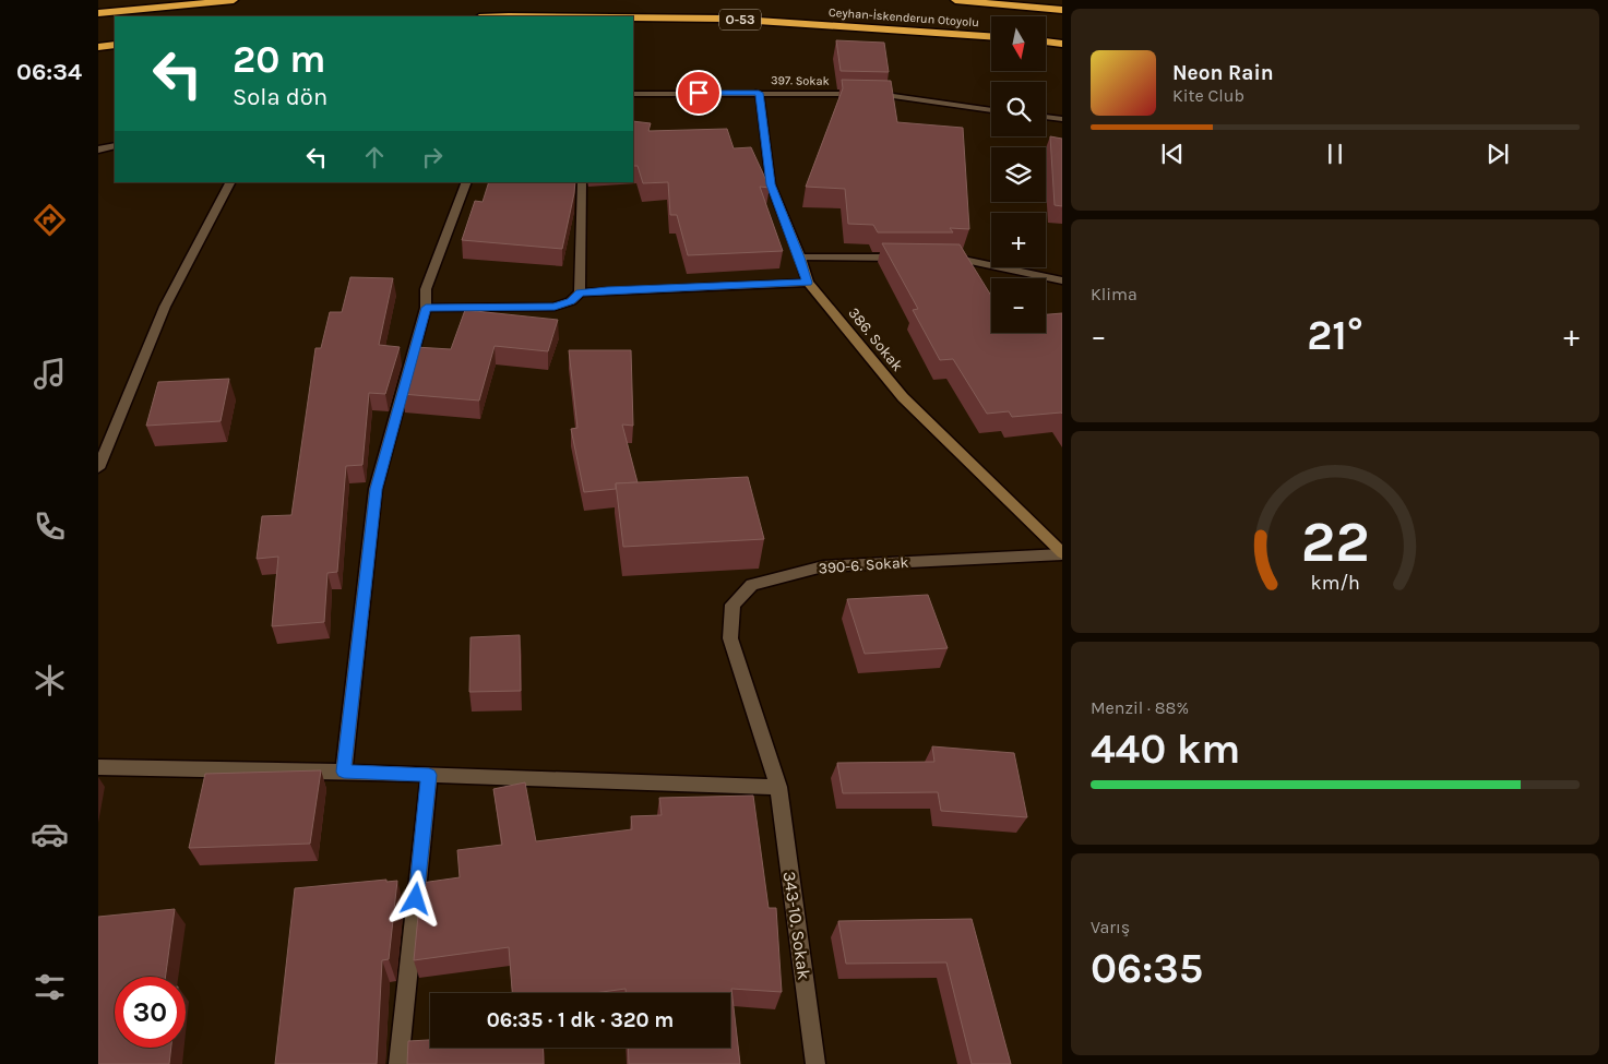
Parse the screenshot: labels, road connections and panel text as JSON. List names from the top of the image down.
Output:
{
  "streets": {
    "highway": ["Ceyhan-İskenderun Otoyolu", "O-53"],
    "street": [
      "397. Sokak",
      "386. Sokak",
      "390-6. Sokak",
      "343-10. Sokak"
    ]
  },
  "crossings": [
    ["397. Sokak", "386. Sokak"],
    ["386. Sokak", "390-6. Sokak"],
    ["390-6. Sokak", "343-10. Sokak"]
  ],
  "north": "bottom",
  "page": {
    "tabs": "06:34",
    "map_buttons": ["+", "−"],
    "turn": ["20 m", "Sola dön"],
    "song": ["Neon Rain", "Kite Club"],
    "tile": [
      "Klima",
      ["Menzil · 88%", "440 km"],
      ["Varış", "06:35"]
    ],
    "heat": ["−", "21°", "+"],
    "limit": "30",
    "trip": "06:35 · 1 dk · 320 m",
    "gauge": ["22", "km/h"]
  }
}
